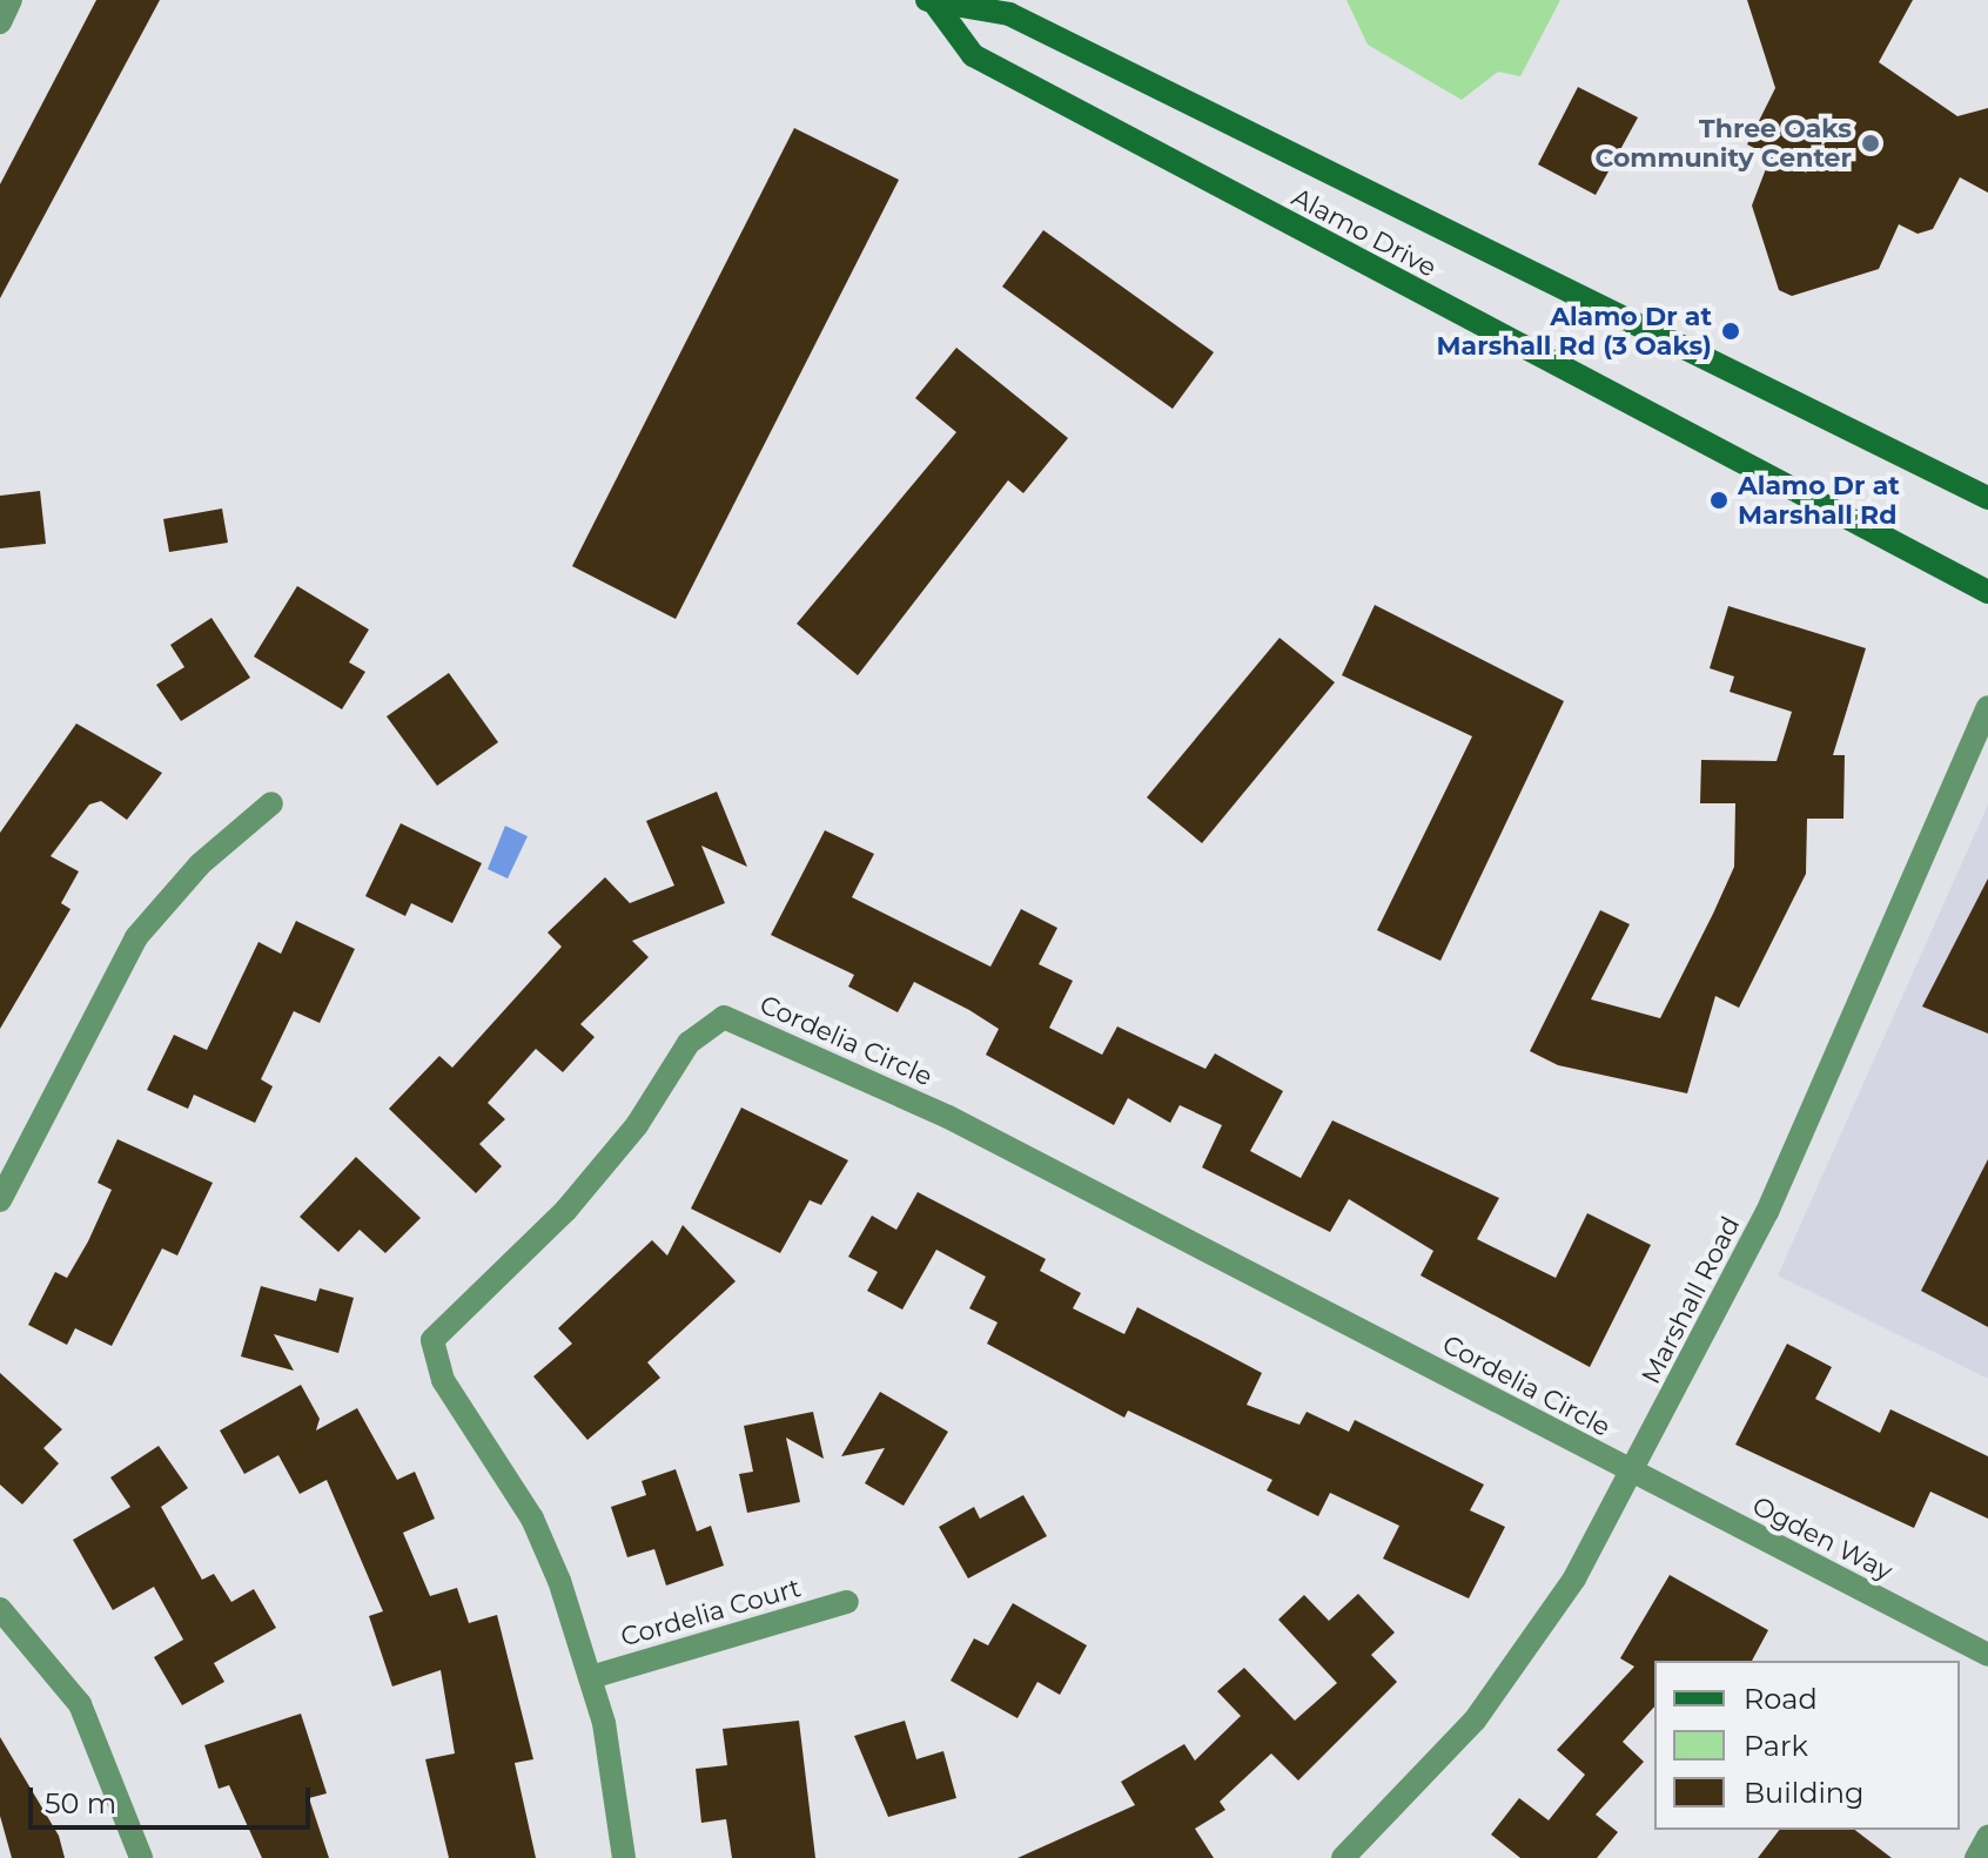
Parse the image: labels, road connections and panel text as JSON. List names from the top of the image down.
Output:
{
  "streets": {
    "main road": ["Alamo Drive"],
    "street": [
      "Cordelia Circle",
      "Marshall Road",
      "Ogden Way",
      "Cordelia Court"
    ]
  },
  "crossings": [
    ["Cordelia Circle", "Marshall Road"],
    ["Cordelia Circle", "Ogden Way"],
    ["Cordelia Circle", "Cordelia Court"],
    ["Marshall Road", "Ogden Way"]
  ],
  "places": ["Three Oaks Community Center", "Alamo Dr at Marshall Rd (3 Oaks)", "Alamo Dr at Marshall Rd"],
  "legend": ["Road", "Park", "Building"],
  "scale_bar": "50 m"
}
